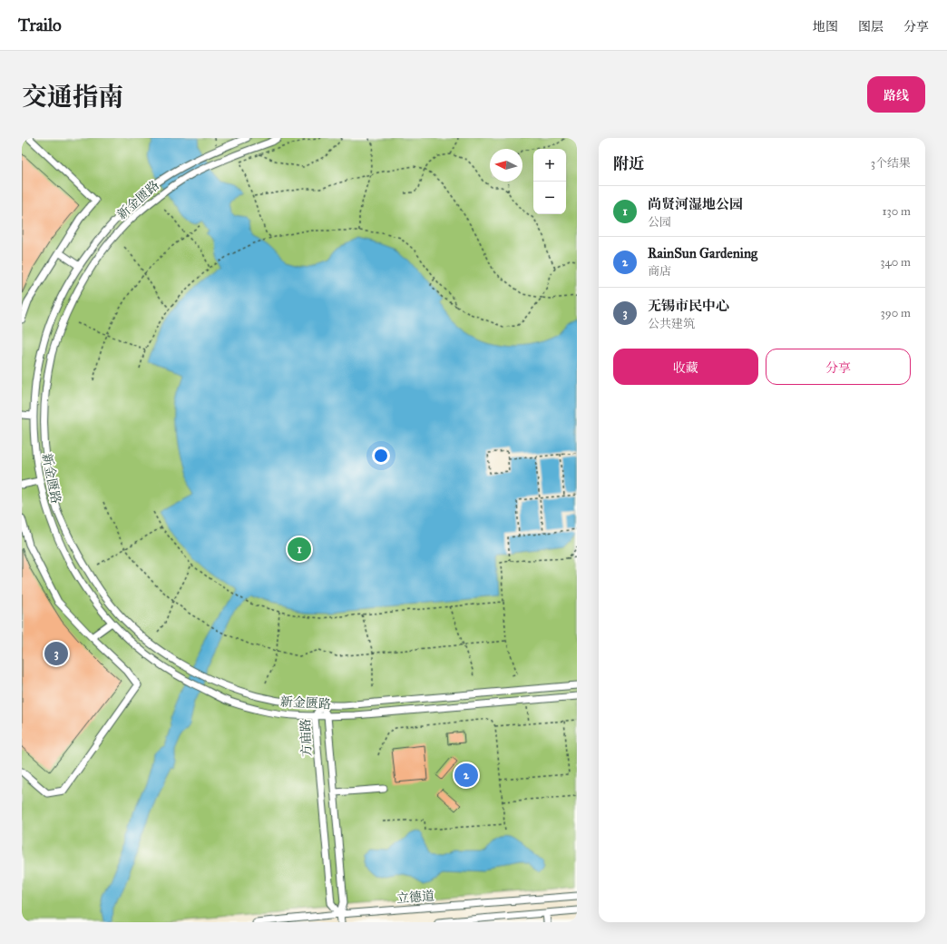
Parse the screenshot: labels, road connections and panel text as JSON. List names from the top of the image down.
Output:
{
  "streets": {
    "street": ["新金匮路", "方庙路", "立德道"]
  },
  "crossings": [
    ["新金匮路", "方庙路"],
    ["方庙路", "立德道"]
  ],
  "north": "left",
  "page": {
    "header": "Trailo",
    "nav": ["地图", "图层", "分享"],
    "title": "交通指南",
    "buttons": [
      "路线",
      ["收藏", "分享"]
    ],
    "heading": ["附近", "3个结果"],
    "map_buttons": ["+", "−"],
    "list": [
      {
        "mark": "1",
        "name": "尚贤河湿地公园",
        "note": "公园",
        "value": "130 m"
      },
      {
        "mark": "2",
        "name": "RainSun Gardening",
        "note": "商店",
        "value": "340 m"
      },
      {
        "mark": "3",
        "name": "无锡市民中心",
        "note": "公共建筑",
        "value": "390 m"
      }
    ],
    "pins": ["1", "3", "2"]
  }
}
